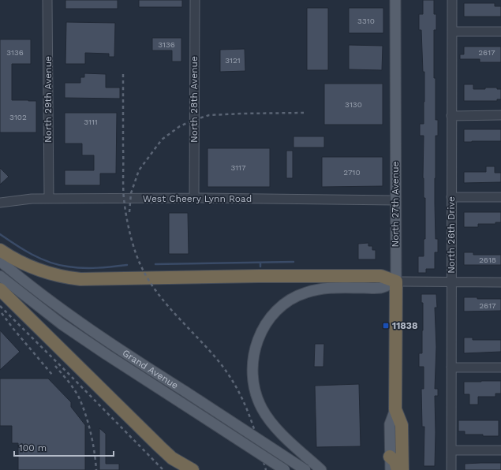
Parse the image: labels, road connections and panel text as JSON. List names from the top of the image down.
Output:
{
  "streets": {
    "highway": ["North 27th Avenue"],
    "main road": ["Grand Avenue"],
    "street": [
      "North 29th Avenue",
      "North 28th Avenue",
      "West Cheery Lynn Road",
      "North 26th Drive"
    ]
  },
  "crossings": [
    ["North 29th Avenue", "West Cheery Lynn Road"],
    ["North 28th Avenue", "West Cheery Lynn Road"],
    ["West Cheery Lynn Road", "North 27th Avenue"]
  ],
  "places": {
    "transit": ["11838"]
  },
  "house_numbers": [
    "3310",
    "3136",
    "3136",
    "2617",
    "3121",
    "3130",
    "3102",
    "3111",
    "3117",
    "2710",
    "2618",
    "2617"
  ],
  "scale_bar": "100 m"
}
